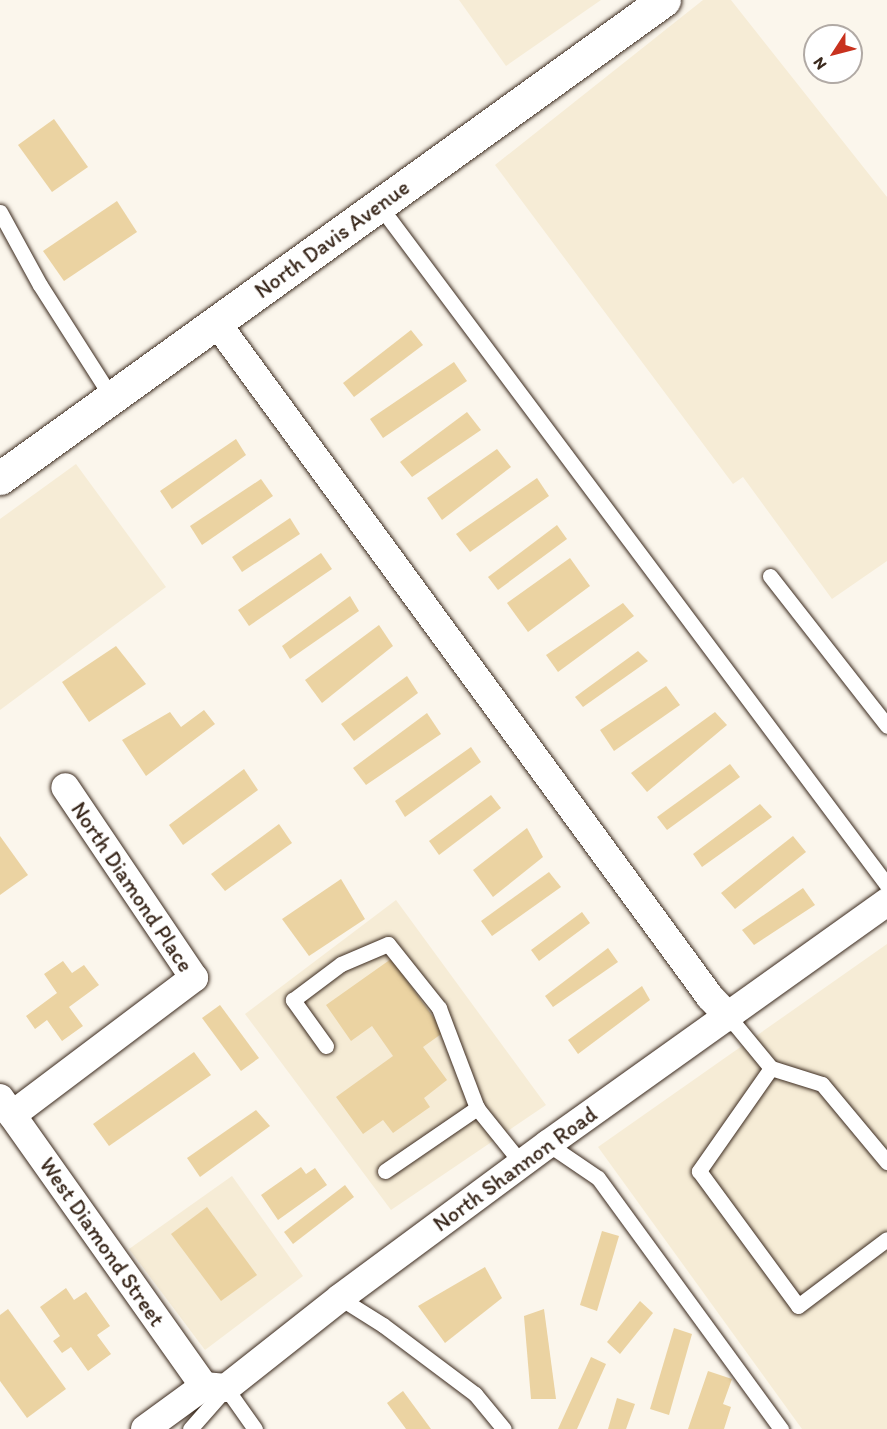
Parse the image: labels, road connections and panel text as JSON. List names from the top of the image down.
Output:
{
  "streets": {
    "street": [
      "North Davis Avenue",
      "North Diamond Place",
      "North Shannon Road",
      "West Diamond Street"
    ]
  },
  "crossings": [
    ["North Diamond Place", "West Diamond Street"],
    ["North Shannon Road", "West Diamond Street"]
  ],
  "north": "bottom left"
}
